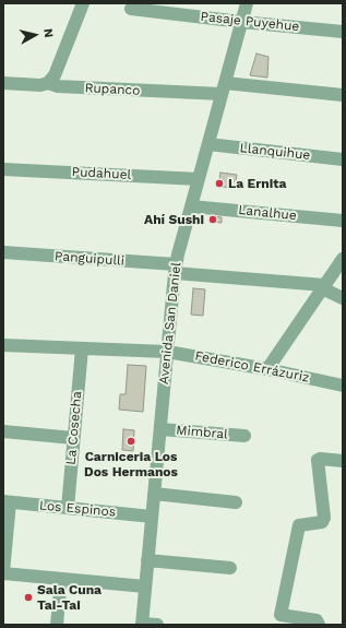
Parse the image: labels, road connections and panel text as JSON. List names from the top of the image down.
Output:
{
  "streets": {
    "street": [
      "Pasaje Puyehue",
      "Rupanco",
      "Llanquihue",
      "Pudahuel",
      "Lanalhue",
      "Panguipulli",
      "Avenida San Daniel",
      "Federico Errázuriz",
      "La Cosecha",
      "Mimbral",
      "Los Espinos"
    ]
  },
  "crossings": [
    ["Pasaje Puyehue", "Avenida San Daniel"],
    ["Rupanco", "Avenida San Daniel"],
    ["Llanquihue", "Avenida San Daniel"],
    ["Pudahuel", "Avenida San Daniel"],
    ["Lanalhue", "Avenida San Daniel"],
    ["Panguipulli", "Avenida San Daniel"],
    ["Avenida San Daniel", "Federico Errázuriz"],
    ["Avenida San Daniel", "Mimbral"],
    ["Avenida San Daniel", "Los Espinos"],
    ["Federico Errázuriz", "La Cosecha"],
    ["La Cosecha", "Los Espinos"]
  ],
  "places": [
    "La Ernita",
    "Ahí Sushi",
    "Carniceria Los Dos Hermanos",
    "Sala Cuna Tai-Tai"
  ],
  "north": "right"
}
